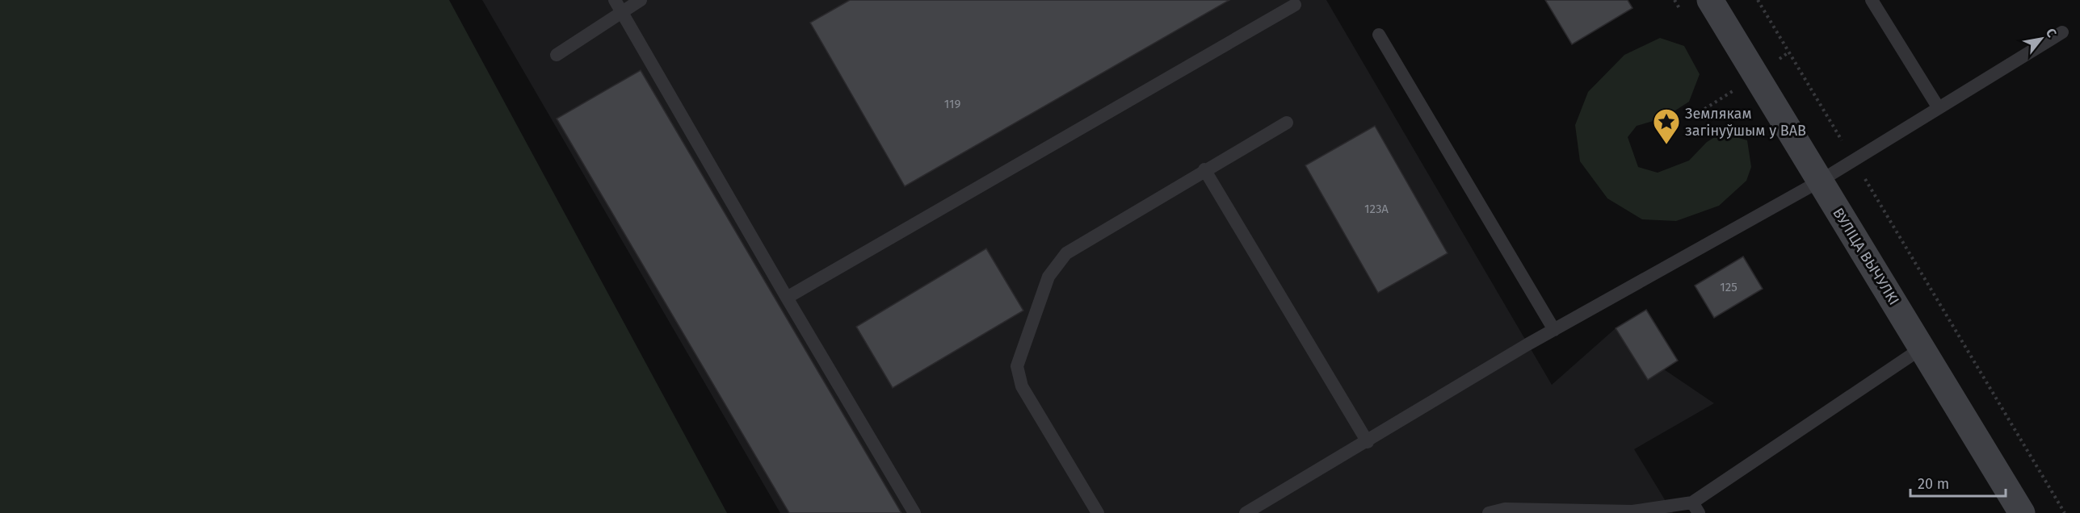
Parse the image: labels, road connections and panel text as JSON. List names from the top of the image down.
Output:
{
  "streets": {
    "street": ["ВУЛІЦА ВЫЧУЛКІ"]
  },
  "places": {
    "place": ["Землякам загінуўшым у ВАВ"]
  },
  "house_numbers": ["119", "123А", "125"],
  "scale_bar": "20 m",
  "north": "top right"
}
